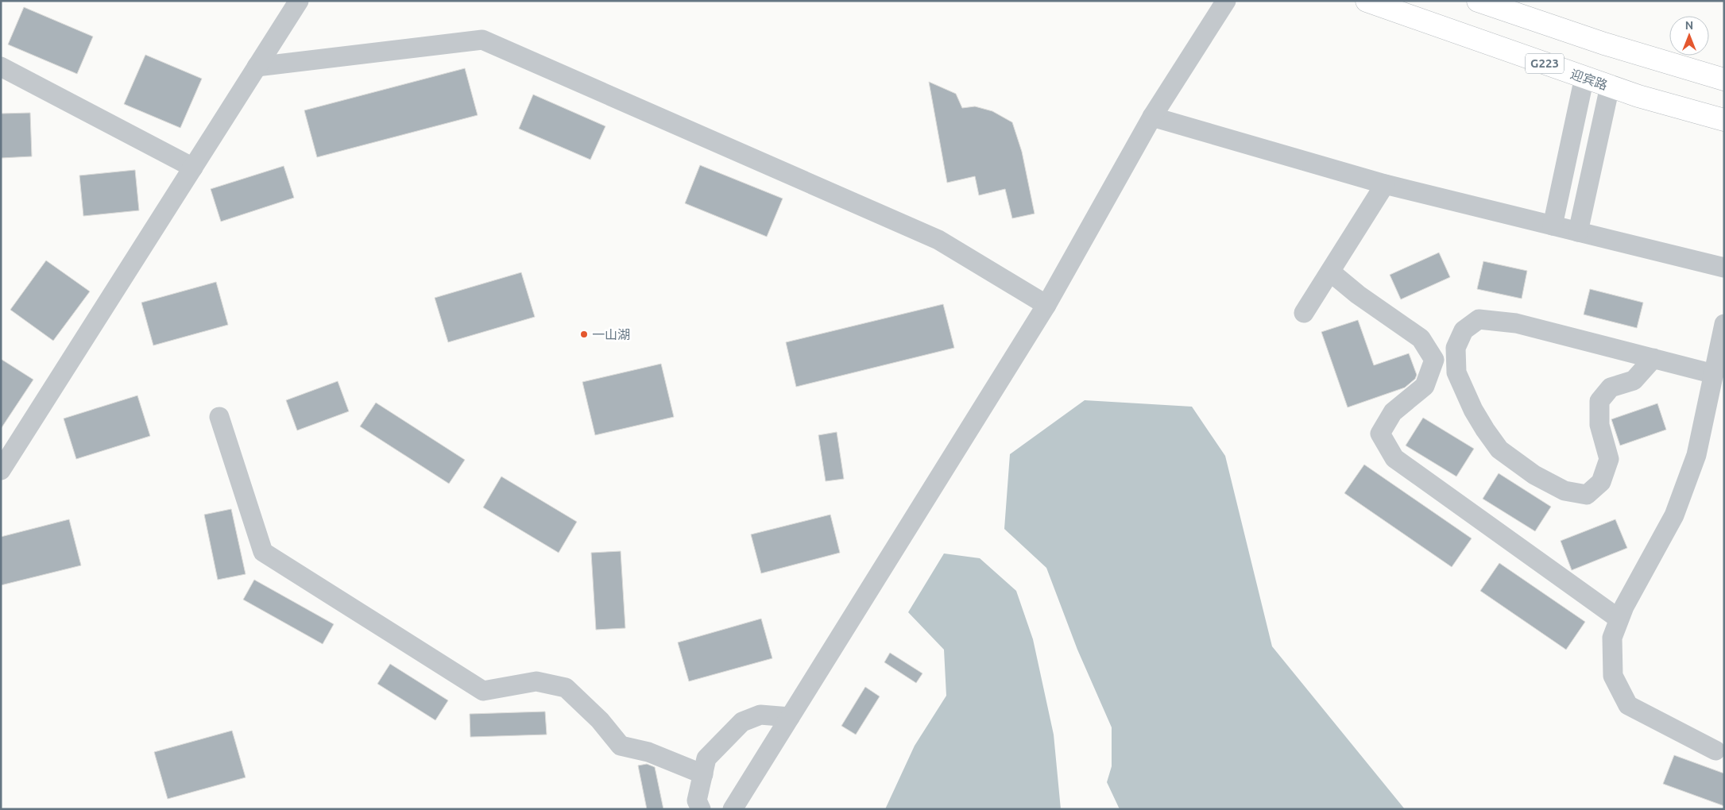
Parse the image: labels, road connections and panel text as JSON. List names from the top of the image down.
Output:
{
  "streets": {
    "highway": ["G223", "迎宾路"]
  },
  "places": ["一山湖"],
  "north": "top"
}
